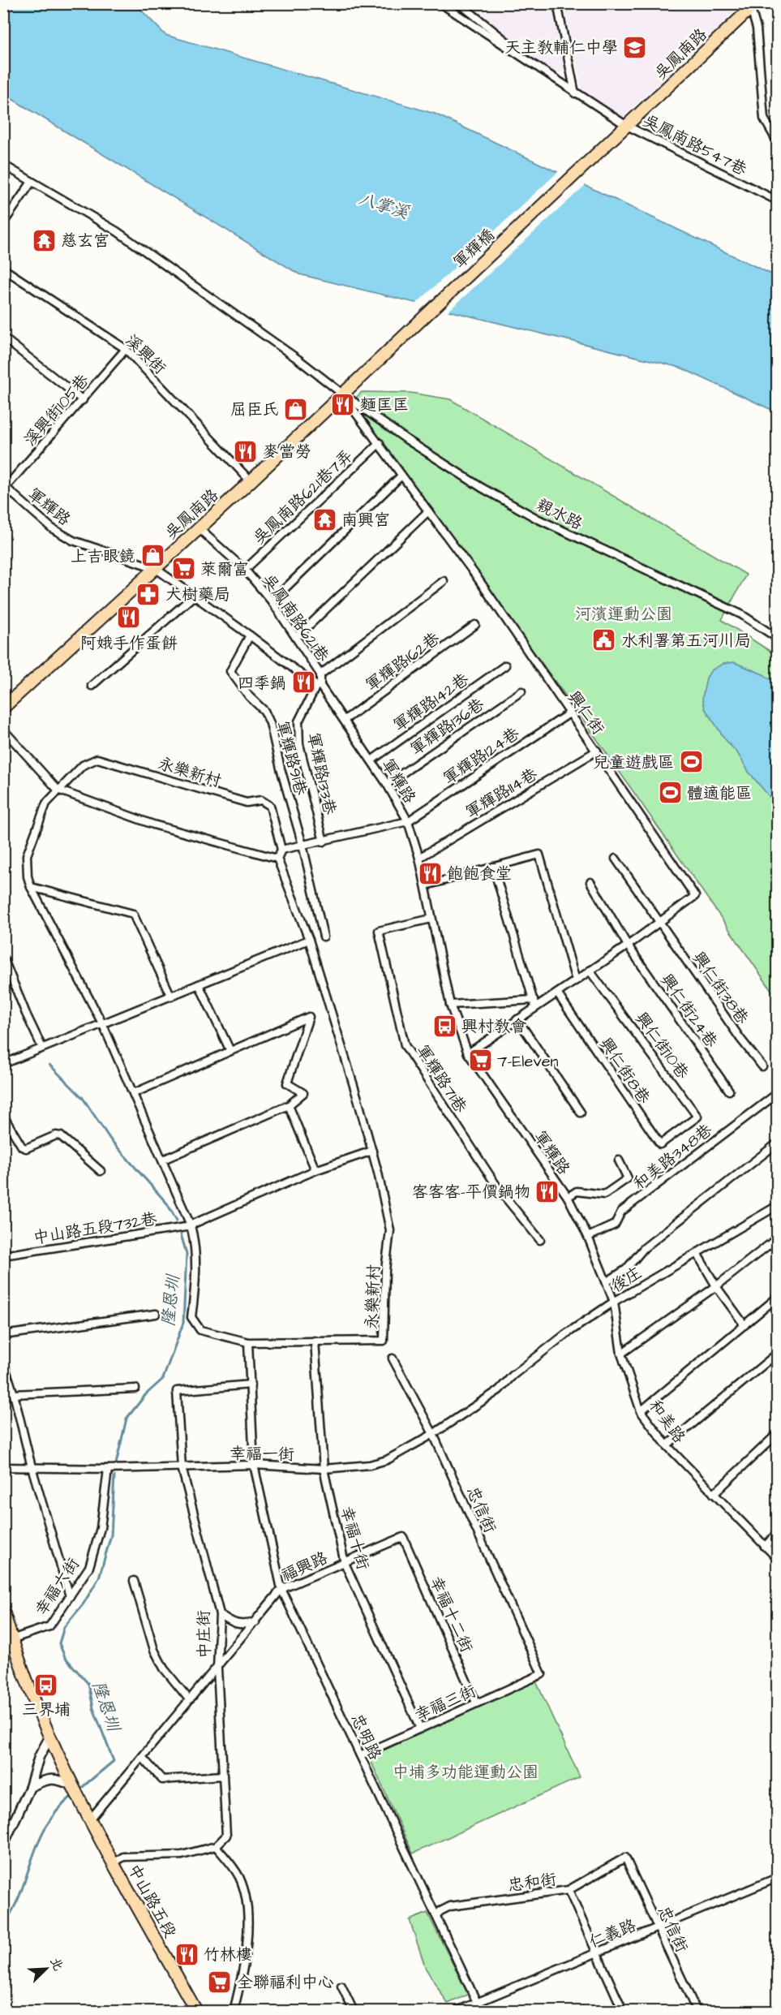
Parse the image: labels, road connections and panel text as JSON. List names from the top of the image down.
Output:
{
  "streets": {
    "main road": ["吳鳳南路", "軍輝橋", "中山路五段"],
    "street": [
      "吳鳳南路547巷",
      "溪興街",
      "溪興街105巷",
      "吳鳳南路621巷7弄",
      "軍輝路",
      "親水路",
      "吳鳳南路621巷",
      "軍輝路162巷",
      "軍輝路142巷",
      "興仁街",
      "軍輝路136巷",
      "軍輝路124巷",
      "軍輝路91巷",
      "永樂新村",
      "軍輝路133巷",
      "軍輝路114巷",
      "興仁街38巷",
      "興仁街24巷",
      "興仁街10巷",
      "興仁街8巷",
      "軍輝路71巷",
      "和美路348巷",
      "中山路五段732巷",
      "後庄",
      "和美路",
      "幸福一街",
      "忠信街",
      "幸福十街",
      "福興路",
      "幸福六街",
      "幸福十二街",
      "中庄街",
      "幸福三街",
      "忠明路",
      "忠和街",
      "仁義路"
    ]
  },
  "crossings": [
    ["吳鳳南路", "吳鳳南路547巷"],
    ["吳鳳南路", "軍輝橋"],
    ["吳鳳南路", "溪興街"],
    ["吳鳳南路", "軍輝路"],
    ["吳鳳南路", "親水路"],
    ["吳鳳南路", "吳鳳南路621巷"],
    ["吳鳳南路", "興仁街"],
    ["吳鳳南路547巷", "軍輝橋"],
    ["軍輝橋", "親水路"],
    ["軍輝橋", "興仁街"],
    ["溪興街", "溪興街105巷"],
    ["溪興街105巷", "軍輝路"],
    ["吳鳳南路621巷7弄", "吳鳳南路621巷"],
    ["吳鳳南路621巷7弄", "興仁街"],
    ["軍輝路", "吳鳳南路621巷"],
    ["軍輝路", "軍輝路162巷"],
    ["軍輝路", "軍輝路142巷"],
    ["軍輝路", "興仁街"],
    ["軍輝路", "軍輝路136巷"],
    ["軍輝路", "軍輝路124巷"],
    ["軍輝路", "軍輝路91巷"],
    ["軍輝路", "軍輝路133巷"],
    ["軍輝路", "軍輝路114巷"],
    ["軍輝路", "軍輝路71巷"],
    ["軍輝路", "和美路348巷"],
    ["軍輝路", "和美路"],
    ["親水路", "興仁街"],
    ["吳鳳南路621巷", "軍輝路133巷"],
    ["興仁街", "軍輝路124巷"],
    ["興仁街", "軍輝路114巷"],
    ["興仁街", "興仁街38巷"],
    ["興仁街", "興仁街24巷"],
    ["興仁街", "興仁街10巷"],
    ["興仁街", "興仁街8巷"],
    ["永樂新村", "中山路五段732巷"],
    ["永樂新村", "幸福十街"],
    ["興仁街10巷", "興仁街8巷"],
    ["和美路348巷", "和美路"],
    ["後庄", "和美路"],
    ["後庄", "幸福一街"],
    ["幸福一街", "忠信街"],
    ["幸福一街", "幸福十街"],
    ["幸福一街", "幸福六街"],
    ["幸福一街", "中庄街"],
    ["幸福一街", "忠明路"],
    ["忠信街", "幸福三街"],
    ["忠信街", "忠和街"],
    ["忠信街", "仁義路"],
    ["幸福十街", "福興路"],
    ["幸福十街", "幸福三街"],
    ["福興路", "幸福十二街"],
    ["福興路", "中庄街"],
    ["福興路", "忠明路"],
    ["福興路", "中山路五段"],
    ["幸福十二街", "幸福三街"],
    ["幸福三街", "忠明路"],
    ["忠明路", "忠和街"],
    ["忠明路", "仁義路"]
  ],
  "water": ["八掌溪", "隆恩圳"],
  "parks": ["河濱運動公園", "中埔多功能運動公園"],
  "places": {
    "school or university": ["天主教輔仁中學"],
    "temple": ["慈玄宮", "南興宮"],
    "restaurant": [
      "麵匡匡",
      "麥當勞",
      "阿娥手作蛋餅",
      "四季鍋",
      "飽飽食堂",
      "客客客-平價鍋物",
      "竹林樓"
    ],
    "shop": ["屈臣氏", "上吉眼鏡"],
    "supermarket": ["萊爾富", "7-Eleven", "全聯福利中心"],
    "pharmacy": ["大樹藥局"],
    "public building": ["水利署第五河川局"],
    "sports": ["兒童遊戲區", "體適能區"],
    "bus stop": ["興村教會", "三界埔"]
  },
  "north": "top right"
}
